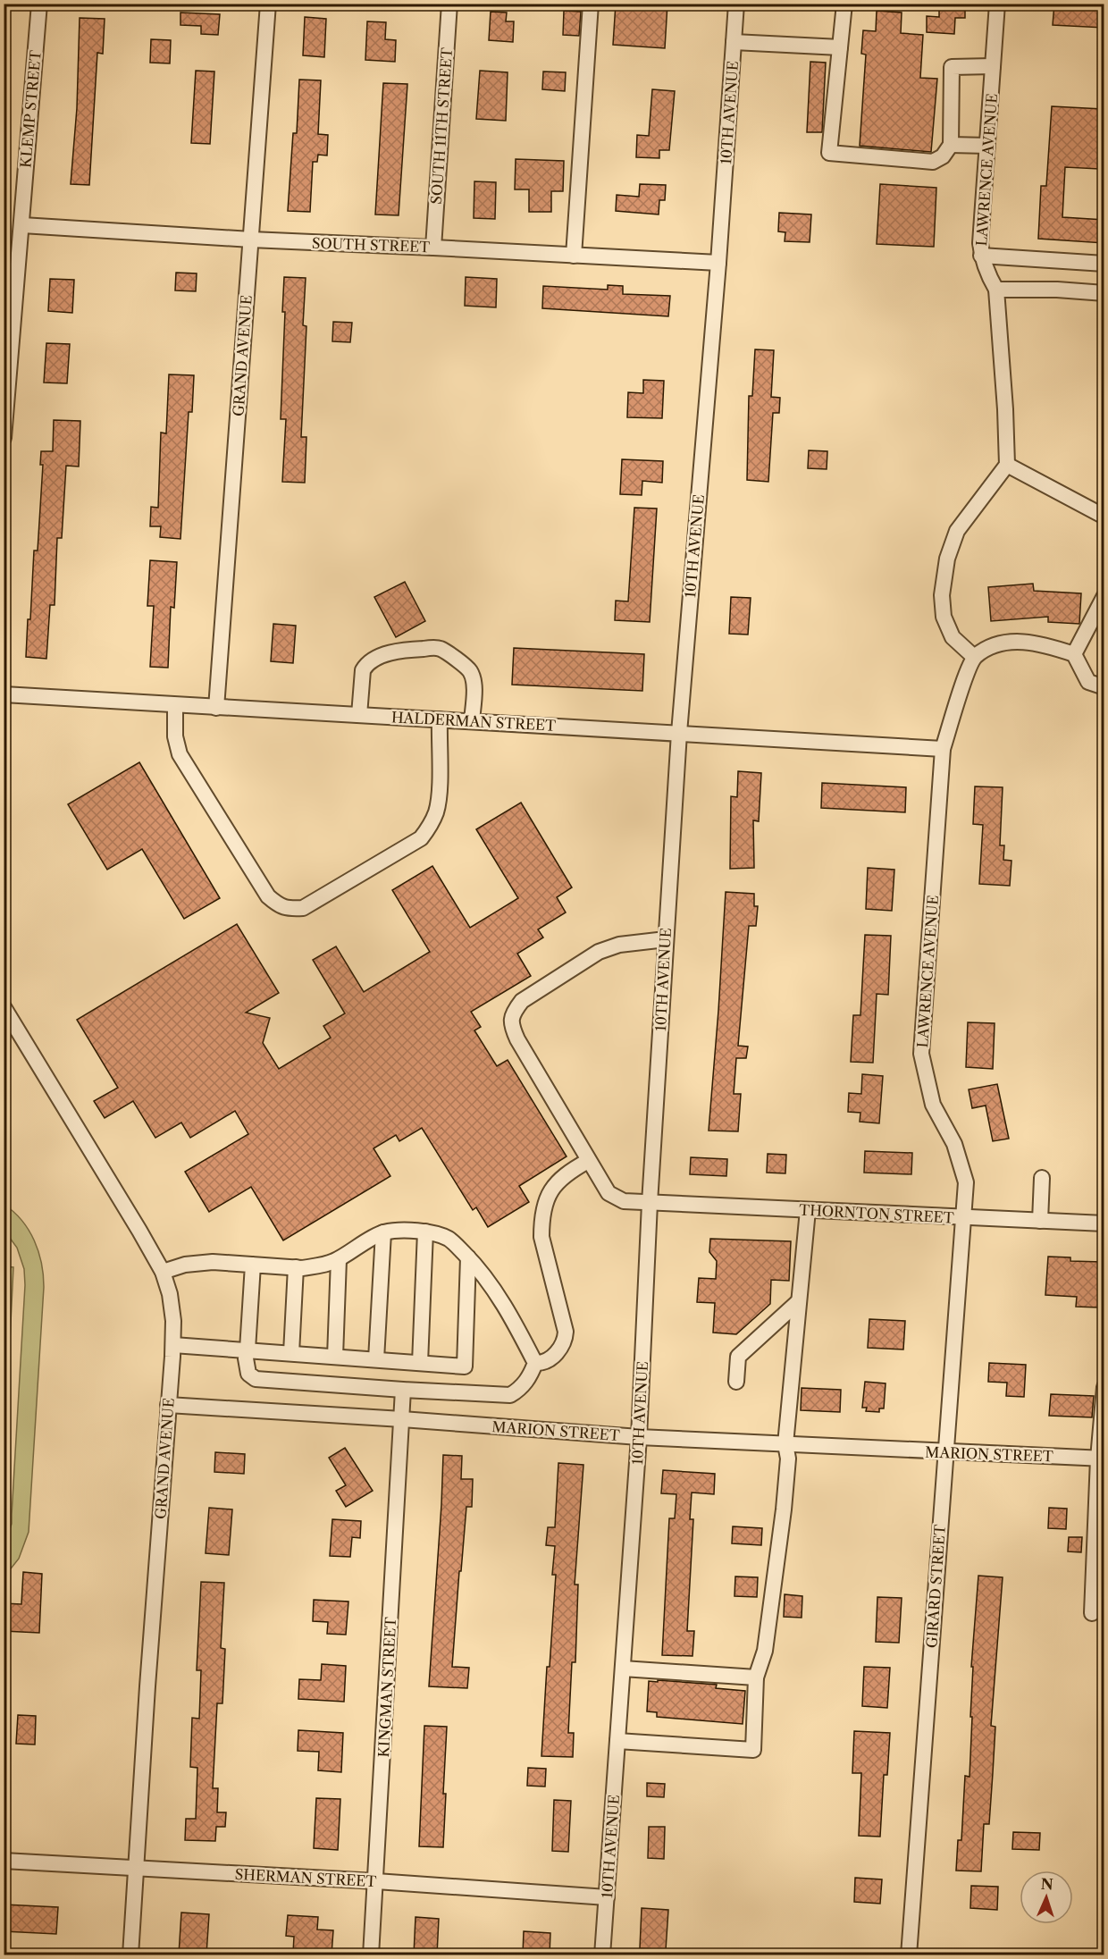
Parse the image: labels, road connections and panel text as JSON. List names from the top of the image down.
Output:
{
  "streets": {
    "street": [
      "KLEMP STREET",
      "10TH AVENUE",
      "SOUTH 11TH STREET",
      "LAWRENCE AVENUE",
      "SOUTH STREET",
      "GRAND AVENUE",
      "HALDERMAN STREET",
      "THORNTON STREET",
      "MARION STREET",
      "GIRARD STREET",
      "KINGMAN STREET",
      "SHERMAN STREET"
    ]
  },
  "crossings": [
    ["KLEMP STREET", "SOUTH STREET"],
    ["10TH AVENUE", "SOUTH STREET"],
    ["10TH AVENUE", "HALDERMAN STREET"],
    ["10TH AVENUE", "THORNTON STREET"],
    ["10TH AVENUE", "MARION STREET"],
    ["10TH AVENUE", "SHERMAN STREET"],
    ["SOUTH 11TH STREET", "SOUTH STREET"],
    ["LAWRENCE AVENUE", "HALDERMAN STREET"],
    ["LAWRENCE AVENUE", "THORNTON STREET"],
    ["LAWRENCE AVENUE", "GIRARD STREET"],
    ["SOUTH STREET", "GRAND AVENUE"],
    ["GRAND AVENUE", "HALDERMAN STREET"],
    ["GRAND AVENUE", "MARION STREET"],
    ["GRAND AVENUE", "SHERMAN STREET"],
    ["THORNTON STREET", "GIRARD STREET"],
    ["MARION STREET", "GIRARD STREET"],
    ["MARION STREET", "KINGMAN STREET"],
    ["KINGMAN STREET", "SHERMAN STREET"]
  ],
  "north": "top"
}
